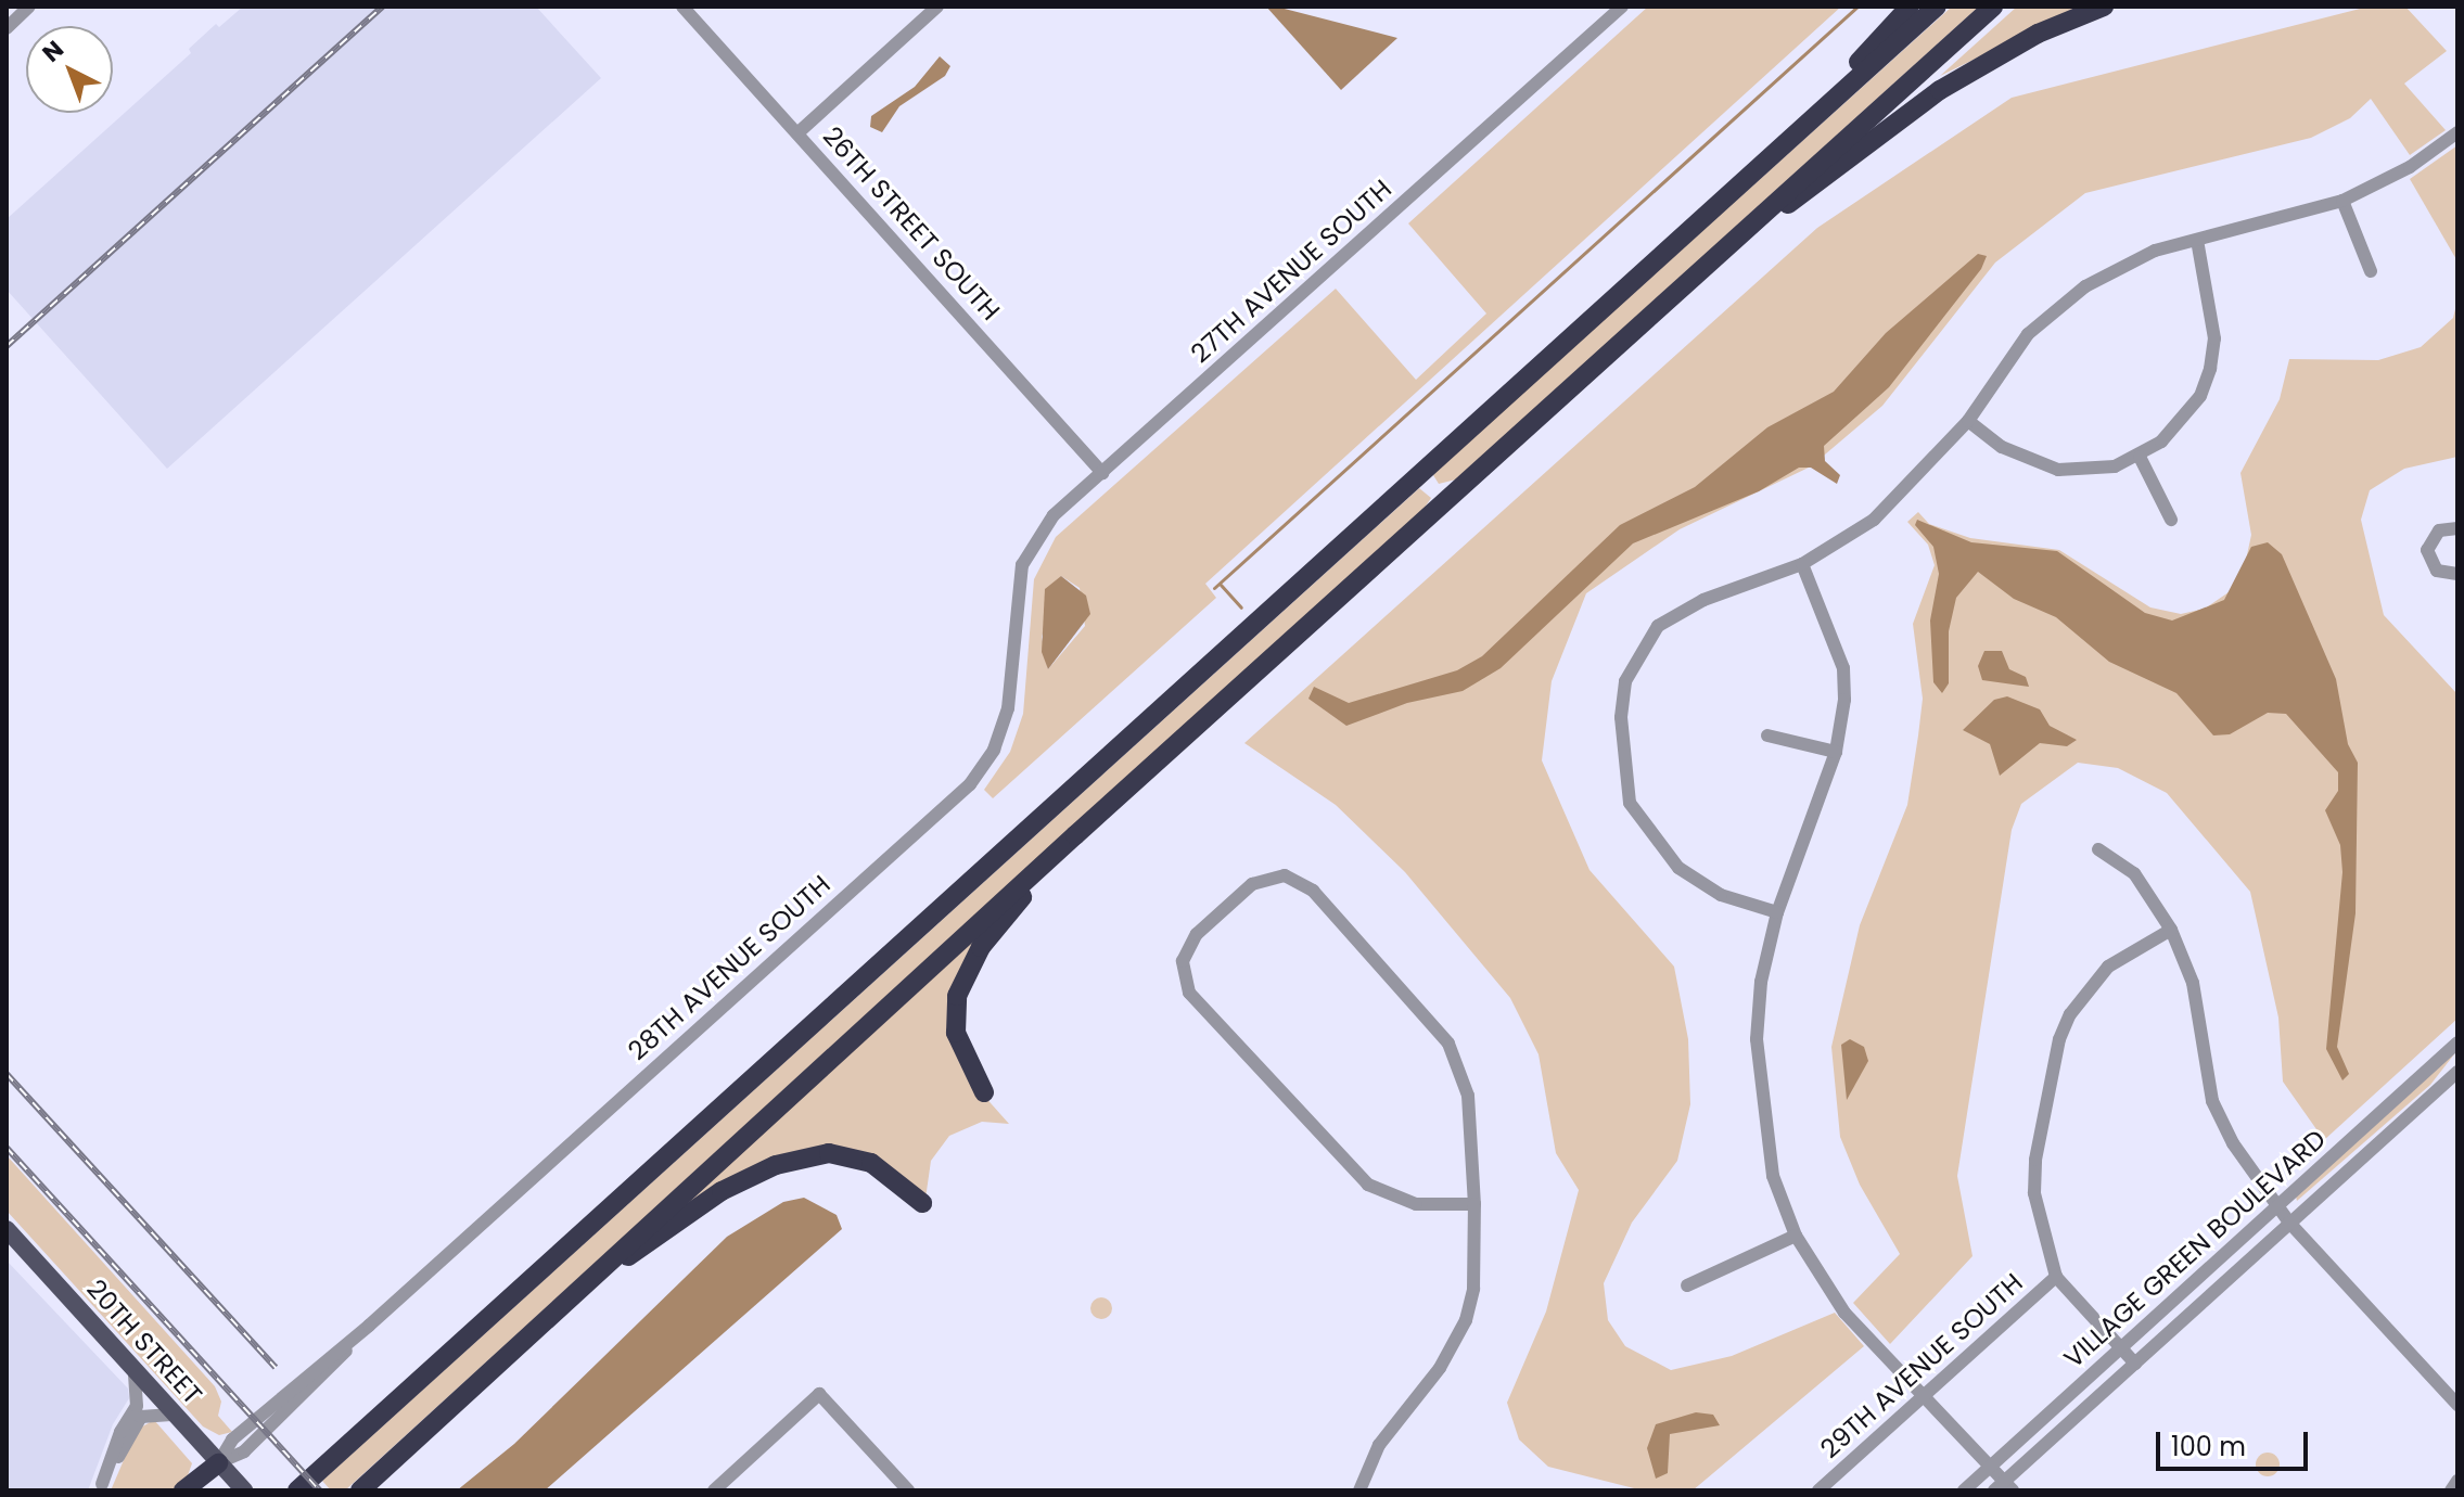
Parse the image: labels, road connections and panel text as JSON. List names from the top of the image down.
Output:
{
  "streets": {
    "main road": ["20TH STREET"],
    "street": [
      "26TH STREET SOUTH",
      "27TH AVENUE SOUTH",
      "28TH AVENUE SOUTH",
      "VILLAGE GREEN BOULEVARD",
      "29TH AVENUE SOUTH"
    ]
  },
  "crossings": [
    ["26TH STREET SOUTH", "27TH AVENUE SOUTH"],
    ["27TH AVENUE SOUTH", "28TH AVENUE SOUTH"],
    ["28TH AVENUE SOUTH", "20TH STREET"]
  ],
  "scale_bar": "100 m",
  "north": "top left"
}
